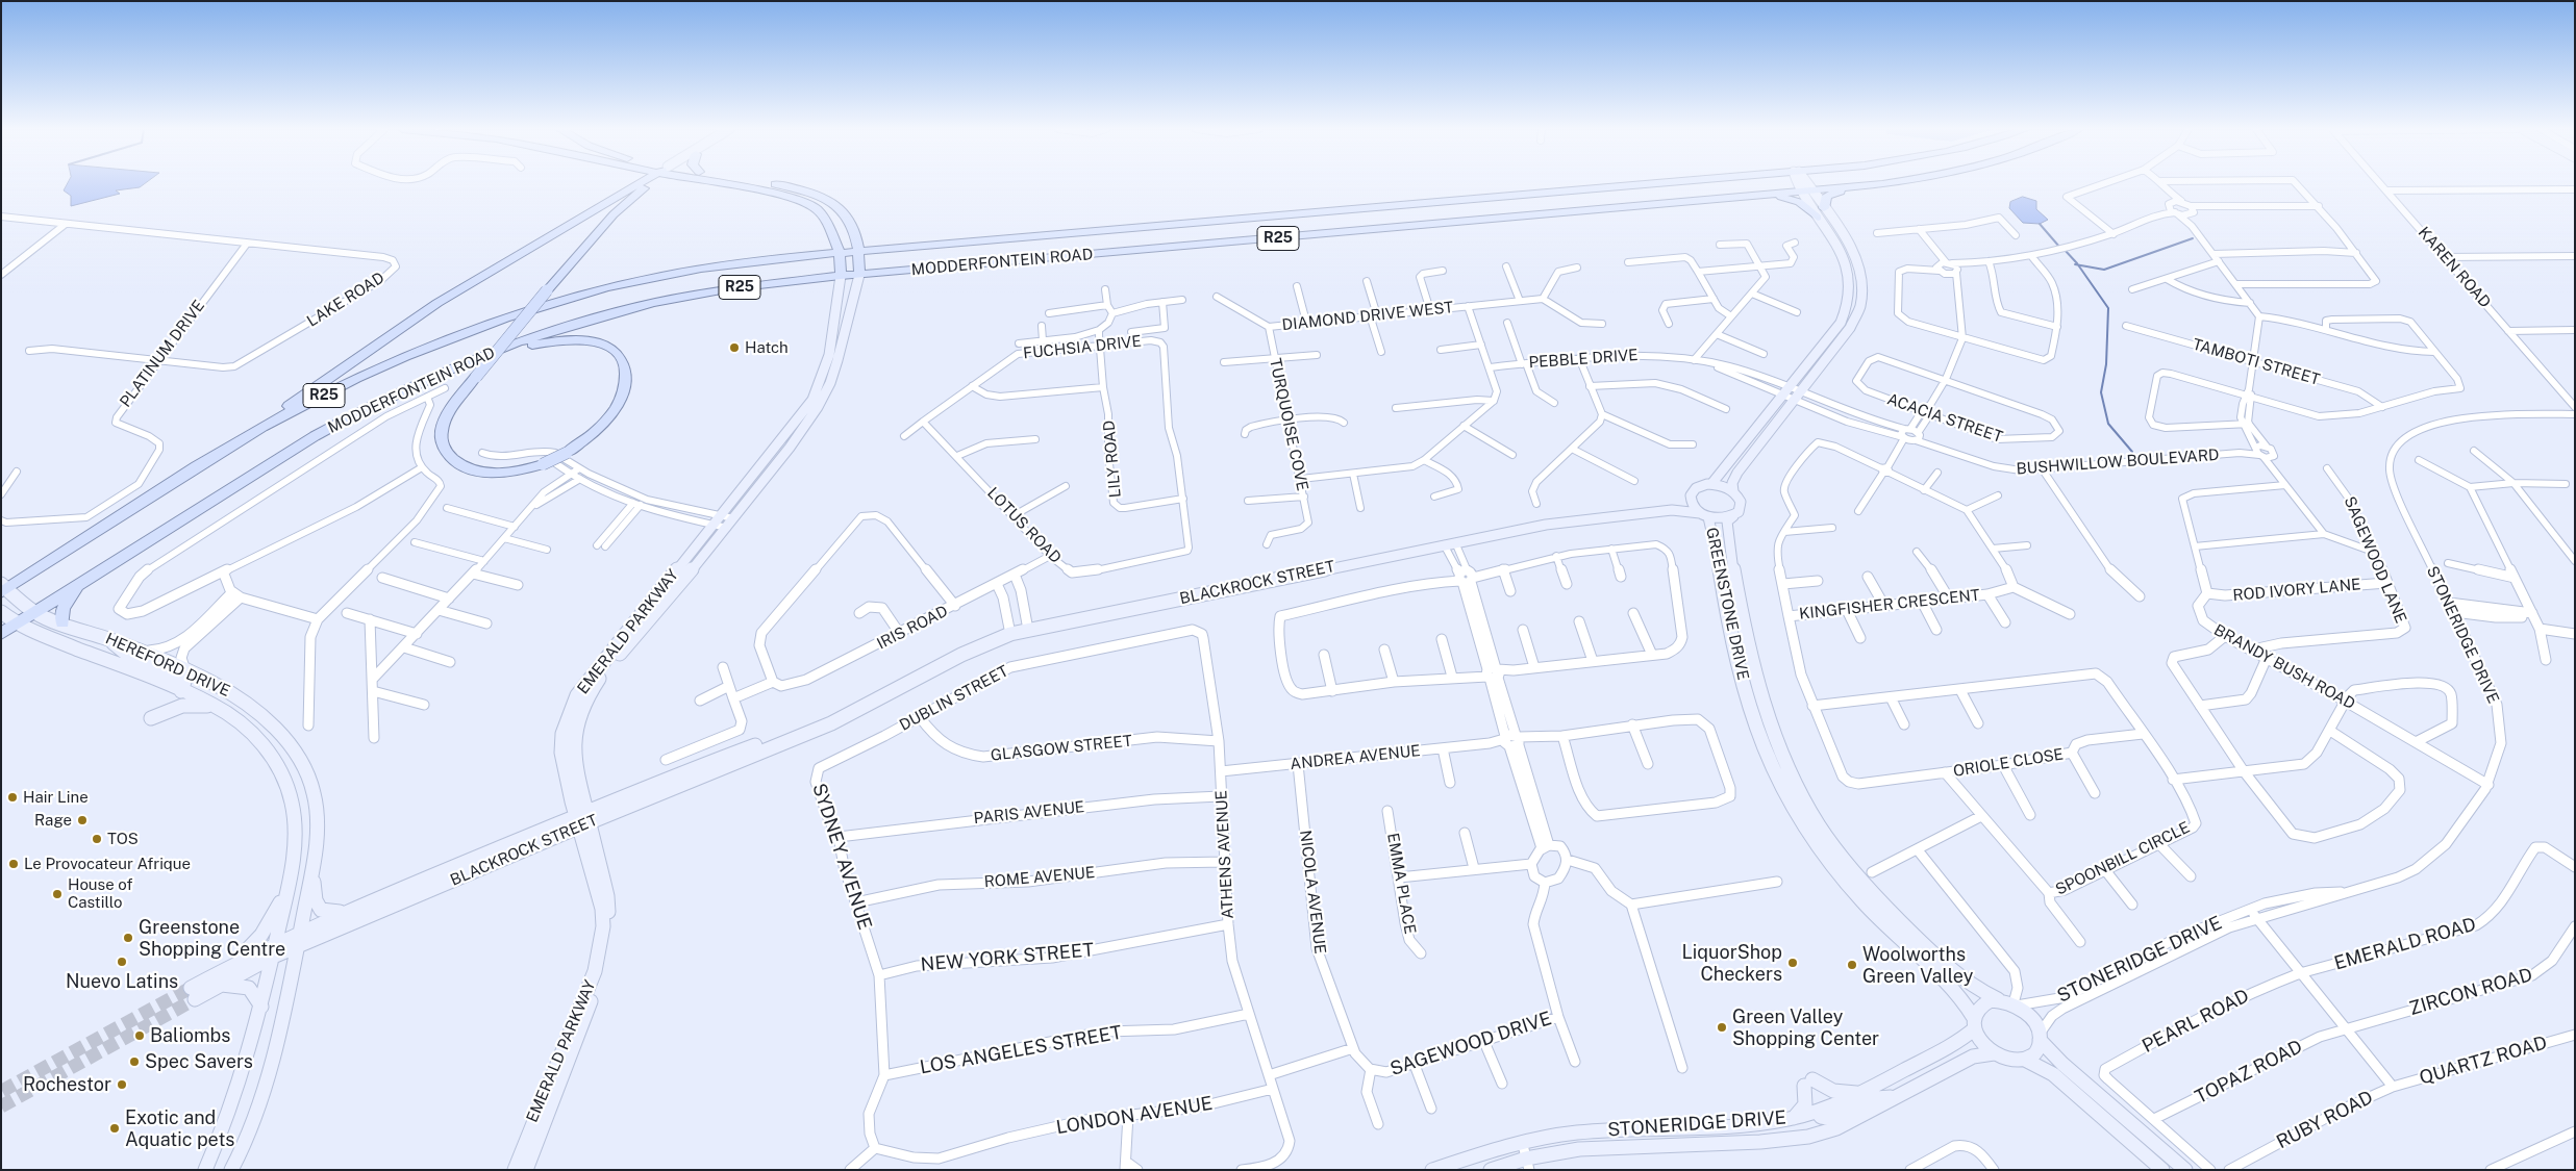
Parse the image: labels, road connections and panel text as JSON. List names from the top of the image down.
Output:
{
  "streets": {
    "main road": ["R25", "MODDERFONTEIN ROAD"],
    "street": [
      "KAREN ROAD",
      "LAKE ROAD",
      "DIAMOND DRIVE WEST",
      "FUCHSIA DRIVE",
      "PLATINUM DRIVE",
      "PEBBLE DRIVE",
      "TAMBOTI STREET",
      "ACACIA STREET",
      "TURQUOISE COVE",
      "LILY ROAD",
      "BUSHWILLOW BOULEVARD",
      "LOTUS ROAD",
      "SAGEWOOD LANE",
      "BLACKROCK STREET",
      "ROD IVORY LANE",
      "GREENSTONE DRIVE",
      "KINGFISHER CRESCENT",
      "IRIS ROAD",
      "EMERALD PARKWAY",
      "STONERIDGE DRIVE",
      "HEREFORD DRIVE",
      "BRANDY BUSH ROAD",
      "DUBLIN STREET",
      "GLASGOW STREET",
      "ANDREA AVENUE",
      "ORIOLE CLOSE",
      "PARIS AVENUE",
      "ATHENS AVENUE",
      "SYDNEY AVENUE",
      "SPOONBILL CIRCLE",
      "ROME AVENUE",
      "EMMA PLACE",
      "NICOLA AVENUE",
      "EMERALD ROAD",
      "NEW YORK STREET",
      "ZIRCON ROAD",
      "PEARL ROAD",
      "SAGEWOOD DRIVE",
      "LOS ANGELES STREET",
      "QUARTZ ROAD",
      "TOPAZ ROAD",
      "LONDON AVENUE",
      "RUBY ROAD"
    ]
  },
  "crossings": [
    ["MODDERFONTEIN ROAD", "EMERALD PARKWAY"],
    ["MODDERFONTEIN ROAD", "HEREFORD DRIVE"],
    ["LAKE ROAD", "PLATINUM DRIVE"],
    ["DIAMOND DRIVE WEST", "TURQUOISE COVE"],
    ["FUCHSIA DRIVE", "LILY ROAD"],
    ["FUCHSIA DRIVE", "LOTUS ROAD"],
    ["LOTUS ROAD", "IRIS ROAD"],
    ["SAGEWOOD LANE", "ROD IVORY LANE"],
    ["SAGEWOOD LANE", "BRANDY BUSH ROAD"],
    ["BLACKROCK STREET", "GREENSTONE DRIVE"],
    ["BLACKROCK STREET", "EMERALD PARKWAY"],
    ["BLACKROCK STREET", "HEREFORD DRIVE"],
    ["ROD IVORY LANE", "BRANDY BUSH ROAD"],
    ["GREENSTONE DRIVE", "STONERIDGE DRIVE"],
    ["STONERIDGE DRIVE", "BRANDY BUSH ROAD"],
    ["DUBLIN STREET", "GLASGOW STREET"],
    ["DUBLIN STREET", "ATHENS AVENUE"],
    ["DUBLIN STREET", "SYDNEY AVENUE"],
    ["GLASGOW STREET", "ATHENS AVENUE"],
    ["ANDREA AVENUE", "ATHENS AVENUE"],
    ["ANDREA AVENUE", "NICOLA AVENUE"],
    ["ORIOLE CLOSE", "SPOONBILL CIRCLE"],
    ["PARIS AVENUE", "ATHENS AVENUE"],
    ["PARIS AVENUE", "SYDNEY AVENUE"],
    ["ATHENS AVENUE", "ROME AVENUE"],
    ["ATHENS AVENUE", "NEW YORK STREET"],
    ["ATHENS AVENUE", "LOS ANGELES STREET"],
    ["ATHENS AVENUE", "LONDON AVENUE"],
    ["SYDNEY AVENUE", "ROME AVENUE"],
    ["SYDNEY AVENUE", "NEW YORK STREET"],
    ["SYDNEY AVENUE", "LOS ANGELES STREET"],
    ["SYDNEY AVENUE", "LONDON AVENUE"],
    ["NICOLA AVENUE", "SAGEWOOD DRIVE"],
    ["EMERALD ROAD", "PEARL ROAD"],
    ["ZIRCON ROAD", "TOPAZ ROAD"],
    ["PEARL ROAD", "TOPAZ ROAD"],
    ["QUARTZ ROAD", "RUBY ROAD"]
  ],
  "places": [
    "Hatch",
    "Hair Line",
    "Rage",
    "TOS",
    "Le Provocateur Afrique",
    "House of Castillo",
    "Greenstone Shopping Centre",
    "Nuevo Latins",
    "LiquorShop Checkers",
    "Woolworths Green Valley",
    "Green Valley Shopping Center",
    "Baliombs",
    "Spec Savers",
    "Rochestor",
    "Exotic and Aquatic pets"
  ]
}
